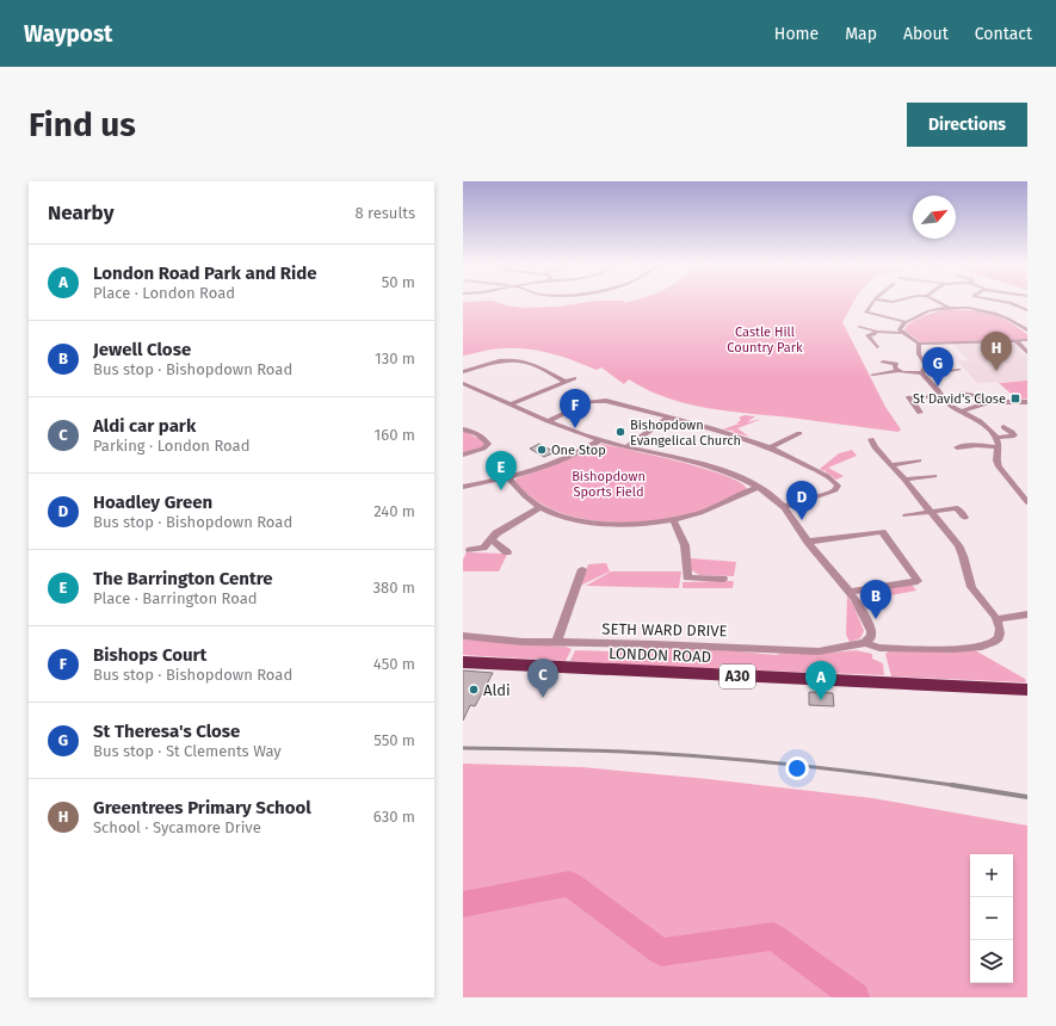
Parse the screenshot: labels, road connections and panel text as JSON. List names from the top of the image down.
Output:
{
  "streets": {
    "highway": ["LONDON ROAD", "A30"],
    "street": ["SETH WARD DRIVE"]
  },
  "parks": ["Castle Hill Country Park", "Bishopdown Sports Field"],
  "places": {
    "transit": ["St David's Close"],
    "other": ["Bishopdown Evangelical Church", "One Stop", "Aldi"]
  },
  "north": "top right",
  "page": {
    "header": "Waypost",
    "nav": [
      "Home",
      "Map",
      "About",
      "Contact"
    ],
    "buttons": "Directions",
    "title": "Find us",
    "heading": ["Nearby", "8 results"],
    "list": [
      {
        "mark": "A",
        "name": "London Road Park and Ride",
        "note": "Place · London Road",
        "value": "50 m"
      },
      {
        "mark": "B",
        "name": "Jewell Close",
        "note": "Bus stop · Bishopdown Road",
        "value": "130 m"
      },
      {
        "mark": "C",
        "name": "Aldi car park",
        "note": "Parking · London Road",
        "value": "160 m"
      },
      {
        "mark": "D",
        "name": "Hoadley Green",
        "note": "Bus stop · Bishopdown Road",
        "value": "240 m"
      },
      {
        "mark": "E",
        "name": "The Barrington Centre",
        "note": "Place · Barrington Road",
        "value": "380 m"
      },
      {
        "mark": "F",
        "name": "Bishops Court",
        "note": "Bus stop · Bishopdown Road",
        "value": "450 m"
      },
      {
        "mark": "G",
        "name": "St Theresa's Close",
        "note": "Bus stop · St Clements Way",
        "value": "550 m"
      },
      {
        "mark": "H",
        "name": "Greentrees Primary School",
        "note": "School · Sycamore Drive",
        "value": "630 m"
      }
    ],
    "pins": [
      "H",
      "G",
      "F",
      "E",
      "D",
      "B",
      "C",
      "A"
    ],
    "map_buttons": ["+", "−"]
  }
}
